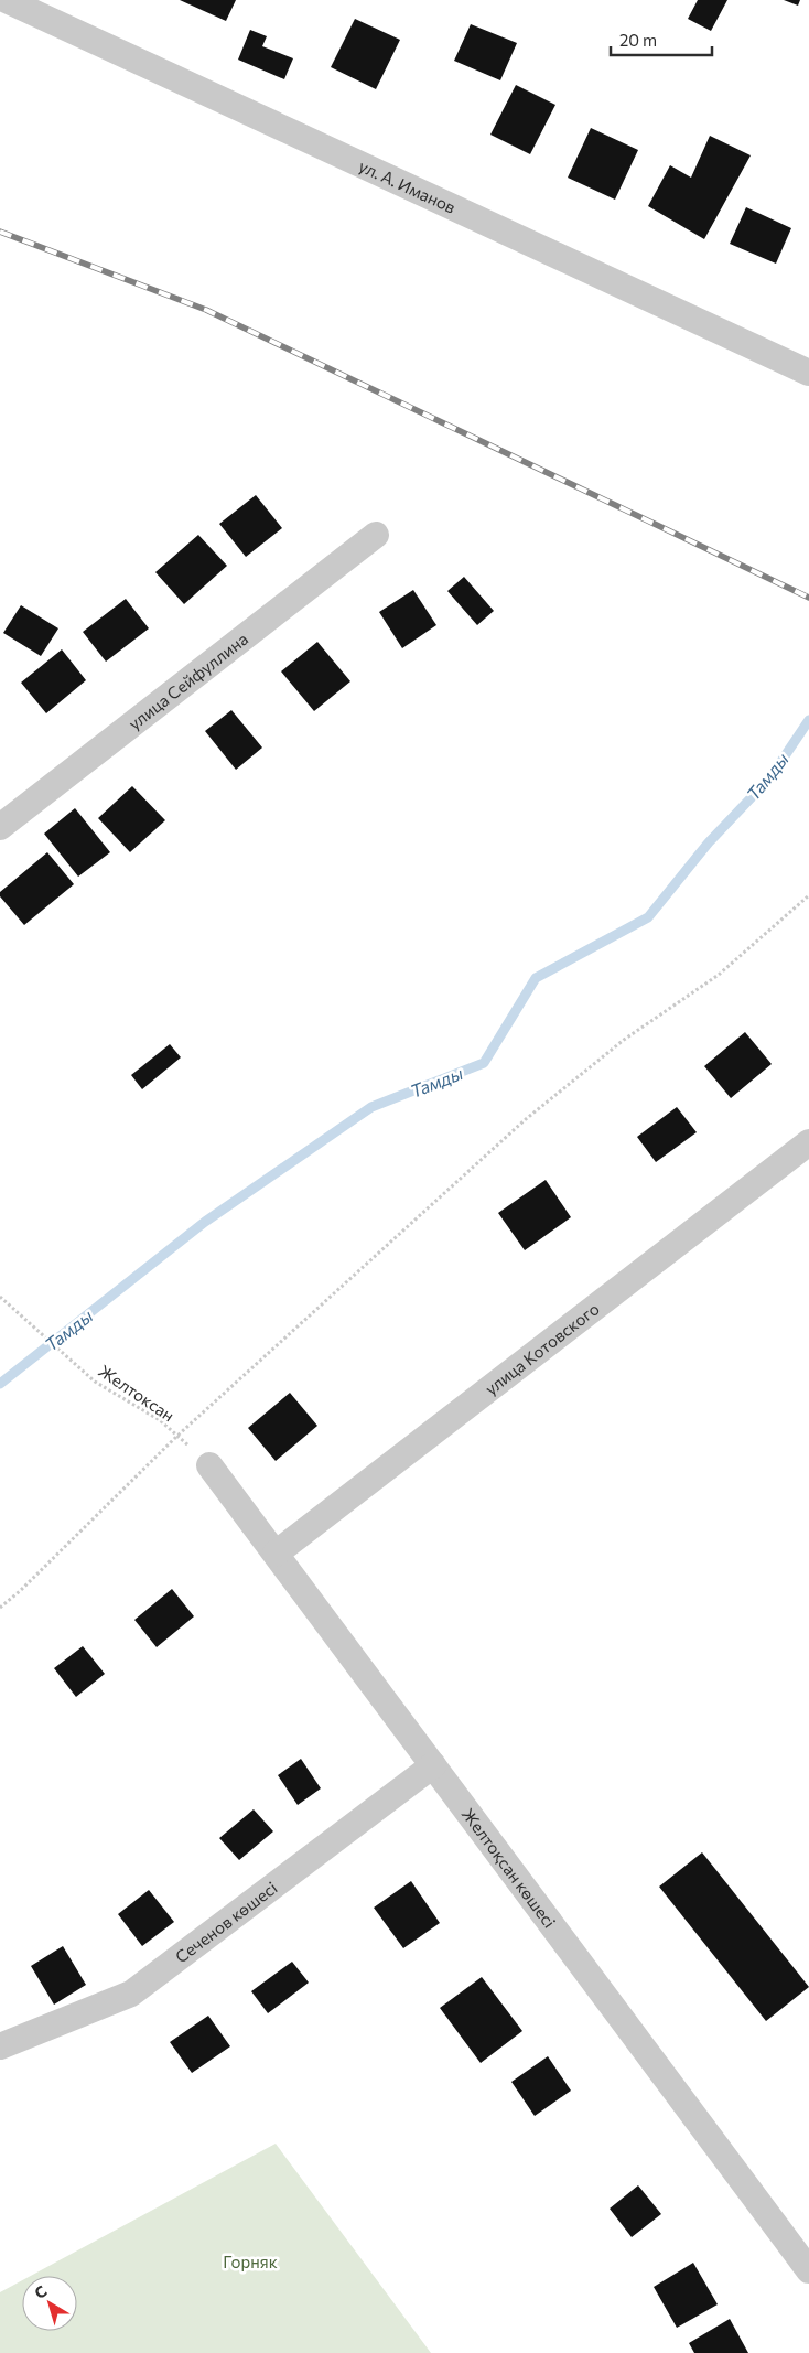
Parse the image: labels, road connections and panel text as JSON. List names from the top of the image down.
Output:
{
  "streets": {
    "street": [
      "ул. А. Иманов",
      "улица Сейфуллина",
      "улица Котовского",
      "Желтоқсан көшесі",
      "Сеченов көшесі"
    ],
    "path": ["Желтоксан"]
  },
  "crossings": [
    ["улица Котовского", "Желтоқсан көшесі"],
    ["Желтоксан", "Желтоқсан көшесі"],
    ["Желтоқсан көшесі", "Сеченов көшесі"]
  ],
  "water": ["Тамды"],
  "parks": ["Горняк"],
  "scale_bar": "20 m",
  "north": "top left"
}
